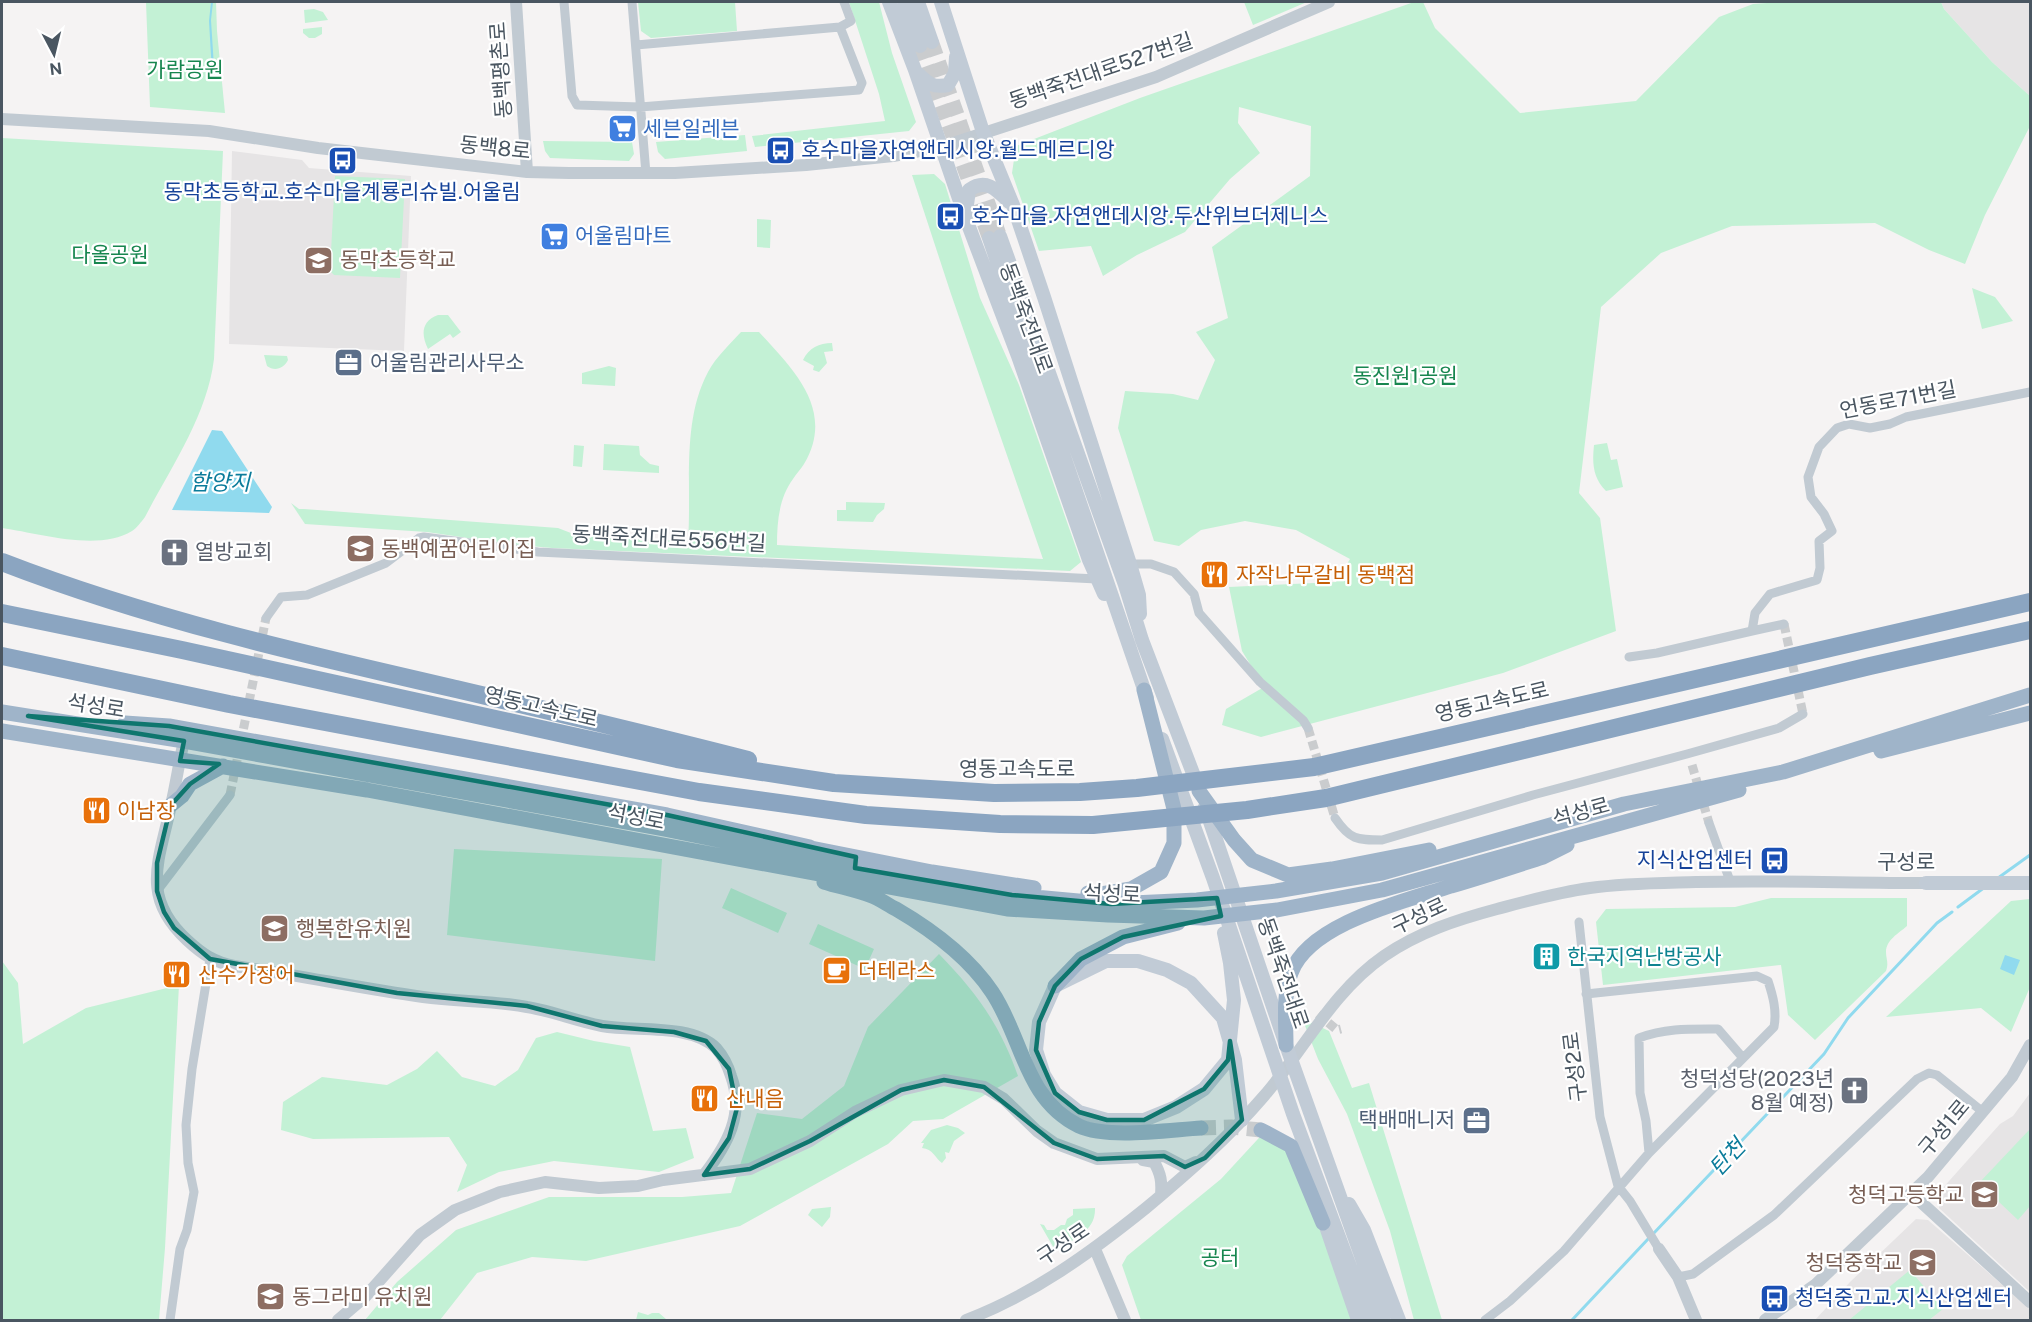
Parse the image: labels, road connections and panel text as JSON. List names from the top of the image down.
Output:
{
  "streets": {
    "highway": ["영동고속도로", "석성로"],
    "main road": ["동백죽전대로", "구성로"],
    "street": [
      "동백평촌로",
      "동백죽전대로527번길",
      "동백8로",
      "언동로71번길",
      "동백죽전대로556번길",
      "구성2로",
      "구성1로"
    ]
  },
  "crossings": [
    ["동백평촌로", "동백8로"],
    ["동백죽전대로527번길", "동백8로"],
    ["동백죽전대로527번길", "동백죽전대로"],
    ["동백8로", "동백죽전대로"],
    ["동백죽전대로", "동백죽전대로556번길"]
  ],
  "water": ["함양지", "탄천"],
  "parks": [
    "가람공원",
    "다올공원",
    "동진원1공원",
    "공터"
  ],
  "places": {
    "supermarket": ["세븐일레븐", "어울림마트"],
    "bus stop": [
      "호수마을자연앤데시앙.월드메르디앙",
      "동막초등학교.호수마을계룡리슈빌.어울림",
      "호수마을.자연앤데시앙.두산위브더제니스",
      "지식산업센터",
      "청덕중고교.지식산업센터"
    ],
    "school or university": [
      "동막초등학교",
      "동백예꿈어린이집",
      "행복한유치원",
      "청덕고등학교",
      "청덕중학교",
      "동그라미 유치원"
    ],
    "office": ["어울림관리사무소", "택배매니저"],
    "church": ["열방교회", "청덕성당(2023년 8월 예정)"],
    "restaurant": [
      "자작나무갈비 동백점",
      "이남장",
      "산수가장어",
      "산내음"
    ],
    "building": ["한국지역난방공사"],
    "cafe": ["더테라스"]
  },
  "north": "bottom"
}
